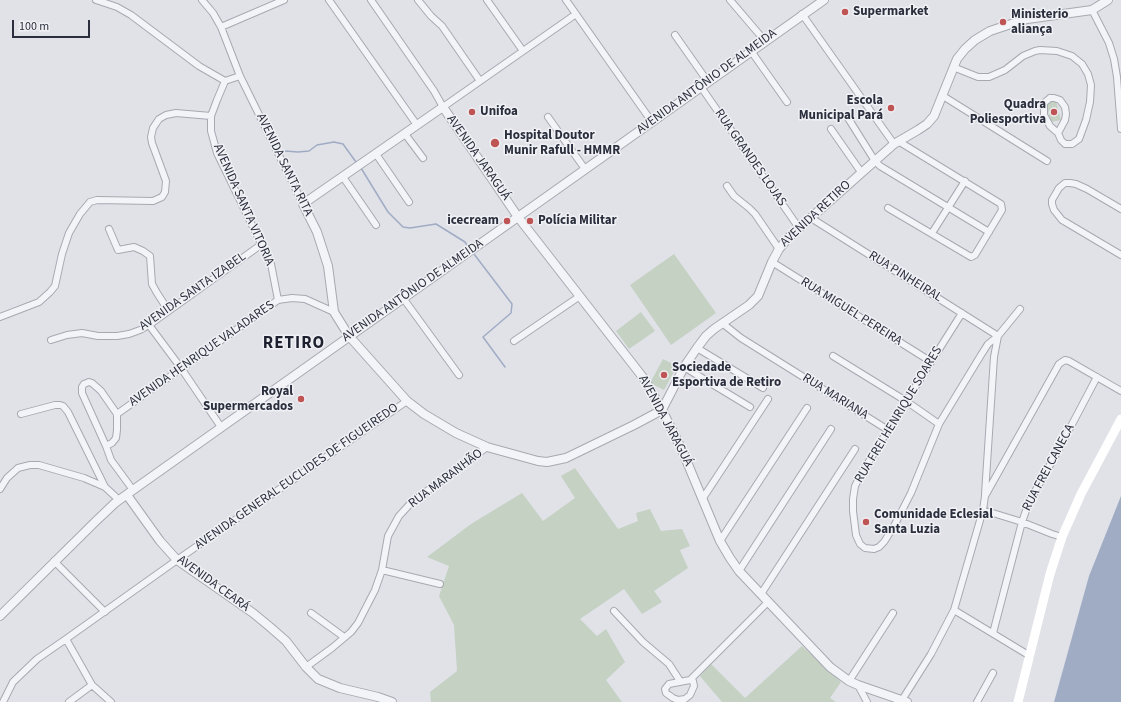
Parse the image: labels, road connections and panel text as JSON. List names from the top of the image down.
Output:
{
  "streets": {
    "street": [
      "AVENIDA ANTÔNIO DE ALMEIDA",
      "AVENIDA JARAGUÁ",
      "RUA GRANDES LOJAS",
      "AVENIDA SANTA RITA",
      "AVENIDA SANTA VITORIA",
      "AVENIDA RETIRO",
      "RUA PINHEIRAL",
      "AVENIDA SANTA IZABEL",
      "RUA MIGUEL PEREIRA",
      "AVENIDA HENRIQUE VALADARES",
      "RUA MARIANA",
      "RUA FREI HENRIQUE SOARES",
      "RUA FREI CANECA",
      "AVENIDA GENERAL EUCLIDES DE FIGUEIREDO",
      "RUA MARANHÃO",
      "AVENIDA CEARÁ"
    ]
  },
  "crossings": [
    ["AVENIDA ANTÔNIO DE ALMEIDA", "AVENIDA JARAGUÁ"],
    ["AVENIDA ANTÔNIO DE ALMEIDA", "RUA GRANDES LOJAS"],
    ["AVENIDA ANTÔNIO DE ALMEIDA", "AVENIDA SANTA RITA"],
    ["AVENIDA ANTÔNIO DE ALMEIDA", "AVENIDA CEARÁ"],
    ["AVENIDA JARAGUÁ", "AVENIDA RETIRO"],
    ["RUA GRANDES LOJAS", "AVENIDA RETIRO"],
    ["AVENIDA SANTA RITA", "AVENIDA HENRIQUE VALADARES"],
    ["AVENIDA SANTA VITORIA", "AVENIDA SANTA IZABEL"],
    ["AVENIDA SANTA VITORIA", "AVENIDA HENRIQUE VALADARES"],
    ["AVENIDA RETIRO", "RUA PINHEIRAL"],
    ["AVENIDA RETIRO", "RUA MIGUEL PEREIRA"],
    ["AVENIDA RETIRO", "RUA MARIANA"],
    ["RUA PINHEIRAL", "RUA FREI HENRIQUE SOARES"],
    ["RUA MIGUEL PEREIRA", "RUA FREI HENRIQUE SOARES"],
    ["RUA MARIANA", "RUA FREI HENRIQUE SOARES"],
    ["AVENIDA GENERAL EUCLIDES DE FIGUEIREDO", "AVENIDA CEARÁ"],
    ["RUA MARANHÃO", "AVENIDA CEARÁ"]
  ],
  "districts": ["RETIRO"],
  "places": [
    "Supermarket",
    "Ministerio aliança",
    "Escola Municipal Pará",
    "Unifoa",
    "Quadra Poliesportiva",
    "Hospital Doutor Munir Rafull - HMMR",
    "icecream",
    "Polícia Militar",
    "Sociedade Esportiva de Retiro",
    "Royal Supermercados",
    "Comunidade Eclesial Santa Luzia"
  ],
  "scale_bar": "100 m"
}
